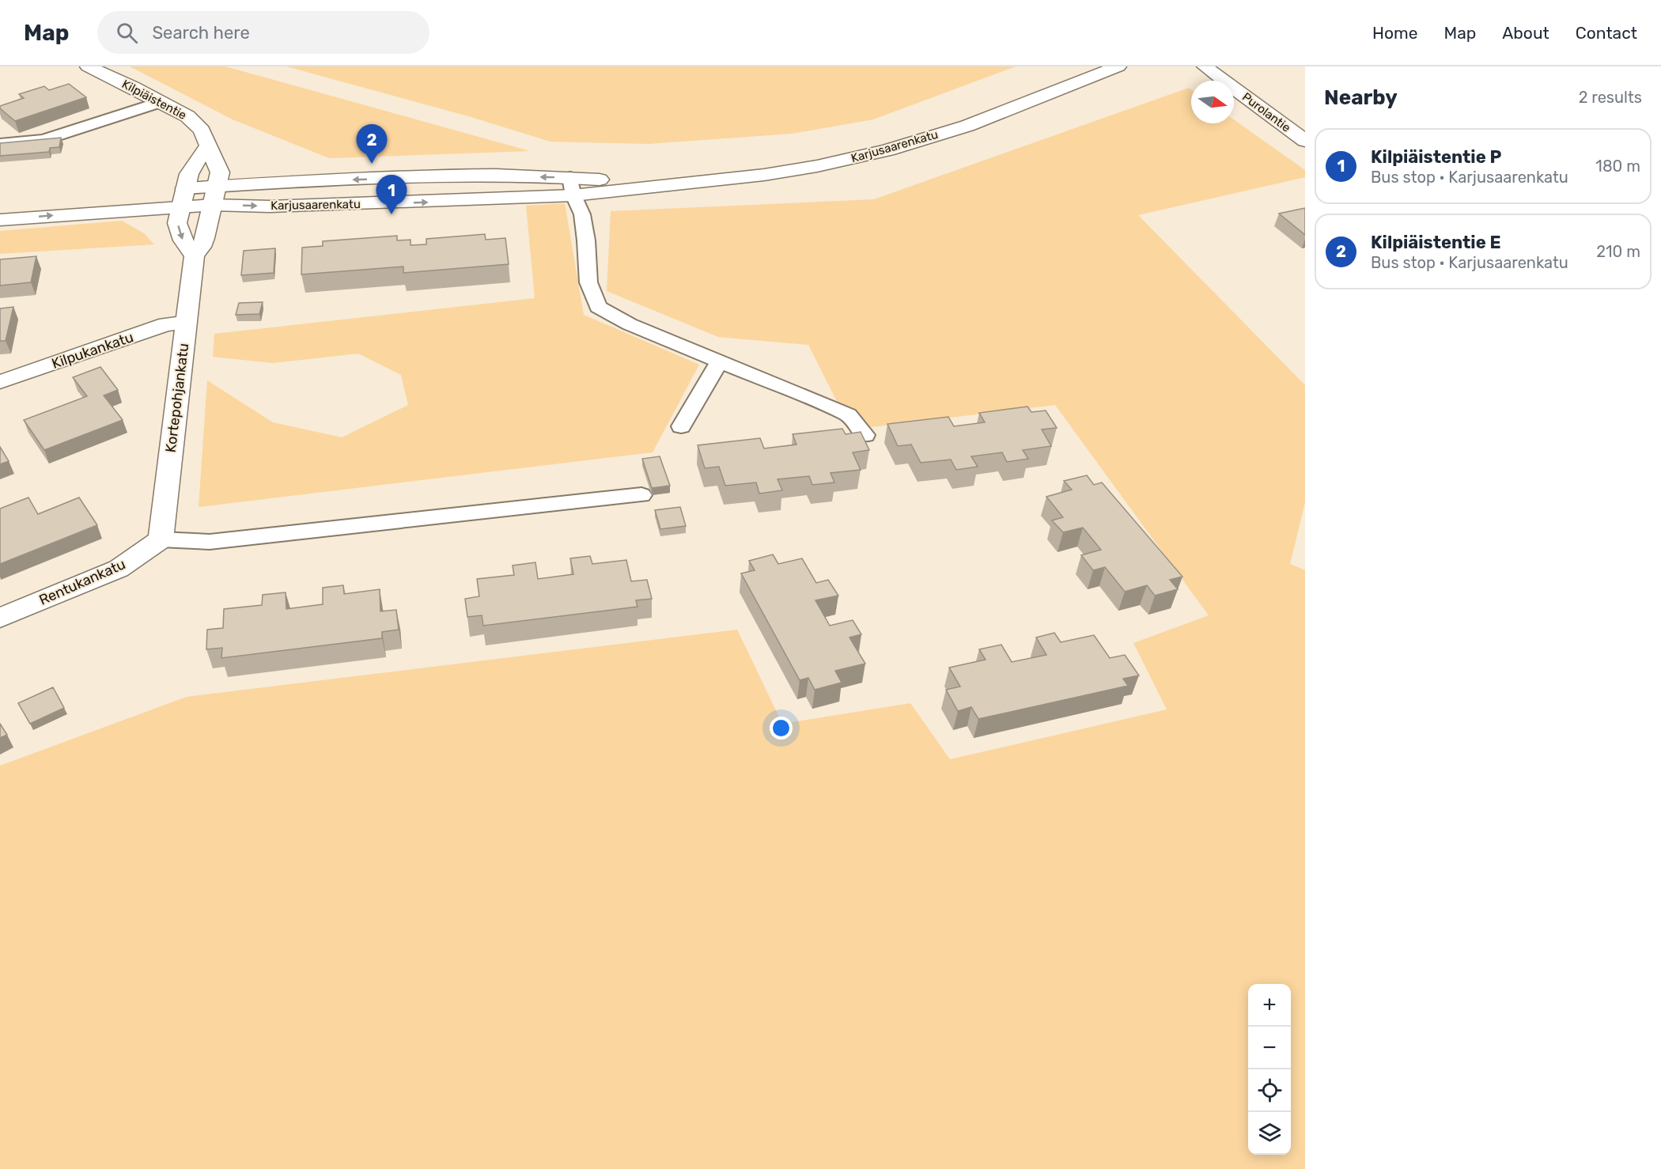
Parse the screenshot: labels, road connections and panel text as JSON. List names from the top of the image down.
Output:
{
  "streets": {
    "street": [
      "Kilpiäistentie",
      "Purolantie",
      "Karjusaarenkatu",
      "Kilpukankatu",
      "Kortepohjankatu",
      "Rentukankatu"
    ]
  },
  "crossings": [
    ["Kilpiäistentie", "Karjusaarenkatu"],
    ["Kilpiäistentie", "Kortepohjankatu"],
    ["Karjusaarenkatu", "Kortepohjankatu"],
    ["Kilpukankatu", "Kortepohjankatu"],
    ["Kortepohjankatu", "Rentukankatu"]
  ],
  "north": "right",
  "page": {
    "header": "Map",
    "search": "Search here",
    "nav": [
      "Home",
      "Map",
      "About",
      "Contact"
    ],
    "heading": ["Nearby", "2 results"],
    "pins": ["2", "1"],
    "list": [
      {
        "mark": "1",
        "name": "Kilpiäistentie P",
        "note": "Bus stop · Karjusaarenkatu",
        "value": "180 m"
      },
      {
        "mark": "2",
        "name": "Kilpiäistentie E",
        "note": "Bus stop · Karjusaarenkatu",
        "value": "210 m"
      }
    ],
    "map_buttons": ["+", "−"]
  }
}
